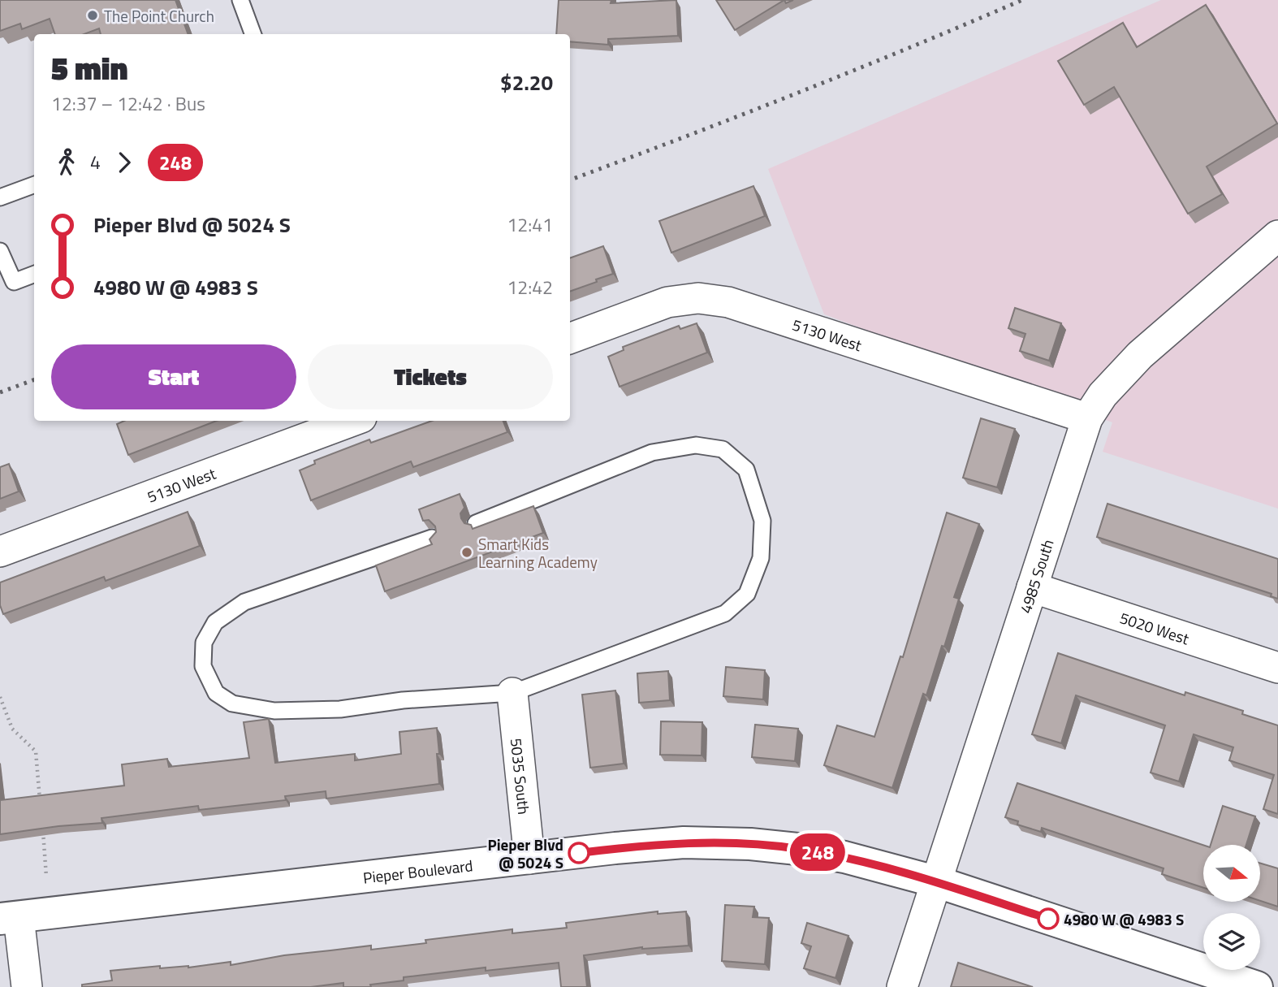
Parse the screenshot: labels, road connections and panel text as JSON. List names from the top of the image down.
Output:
{
  "streets": {
    "street": [
      "5130 West",
      "4985 South",
      "5020 West",
      "5035 South",
      "Pieper Boulevard"
    ]
  },
  "crossings": [
    ["5130 West", "4985 South"],
    ["4985 South", "5020 West"],
    ["4985 South", "Pieper Boulevard"],
    ["5035 South", "Pieper Boulevard"]
  ],
  "places": [
    "The Point Church",
    "Smart Kids Learning Academy",
    "Pieper Blvd @ 5024 S",
    "4980 W @ 4983 S"
  ],
  "lines": ["bus line 248"],
  "north": "right",
  "page": {
    "on_map": "248",
    "heading": ["5 min", "12:37 – 12:42 · Bus", "$2.20"],
    "legs": ["4", "248"],
    "list": [
      {
        "name": "Pieper Blvd @ 5024 S",
        "value": "12:41"
      },
      {
        "name": "4980 W @ 4983 S",
        "value": "12:42"
      }
    ],
    "buttons": ["Start", "Tickets"]
  }
}
